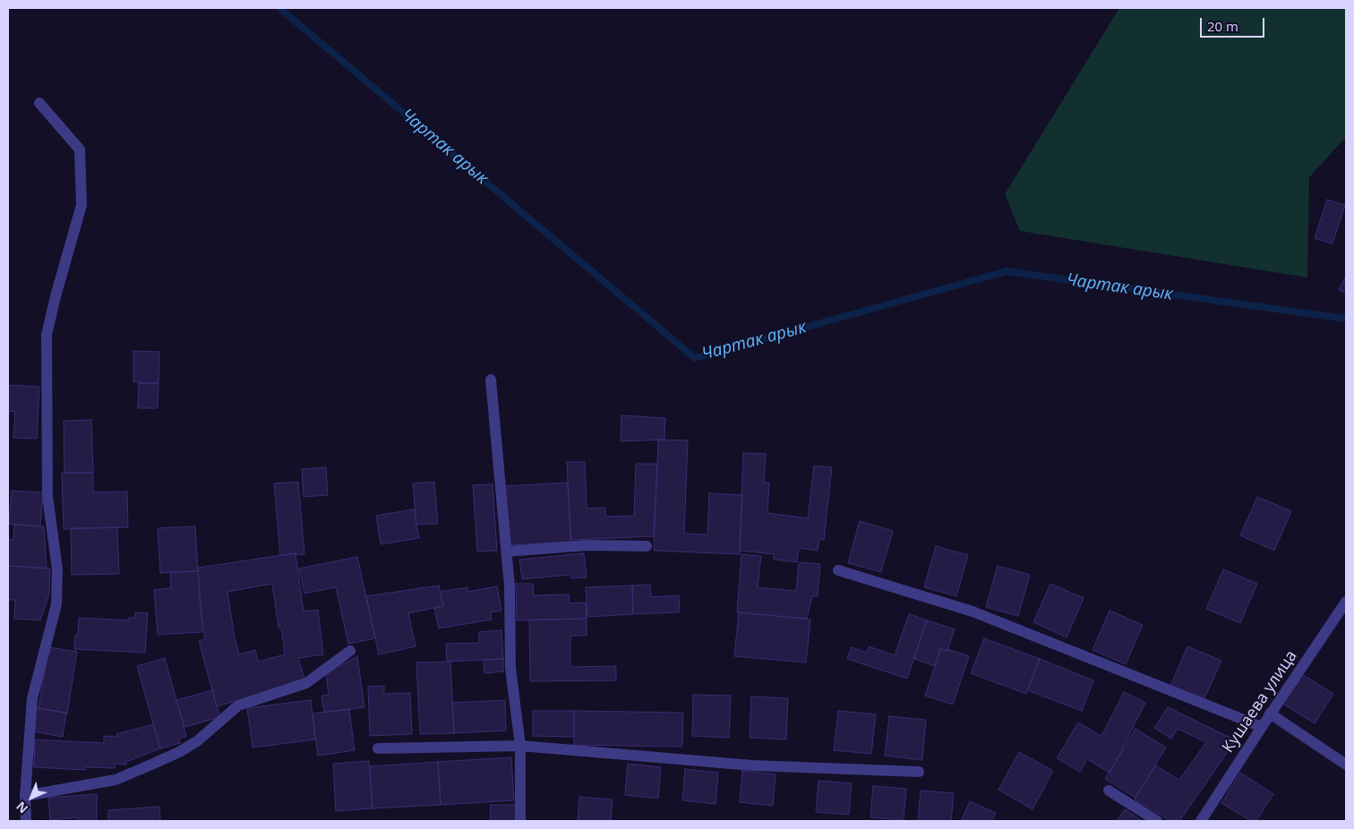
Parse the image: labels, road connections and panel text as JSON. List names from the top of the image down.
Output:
{
  "streets": {
    "street": ["Кушаева улица"]
  },
  "water": ["Чартак арык"],
  "scale_bar": "20 m",
  "north": "bottom left"
}
